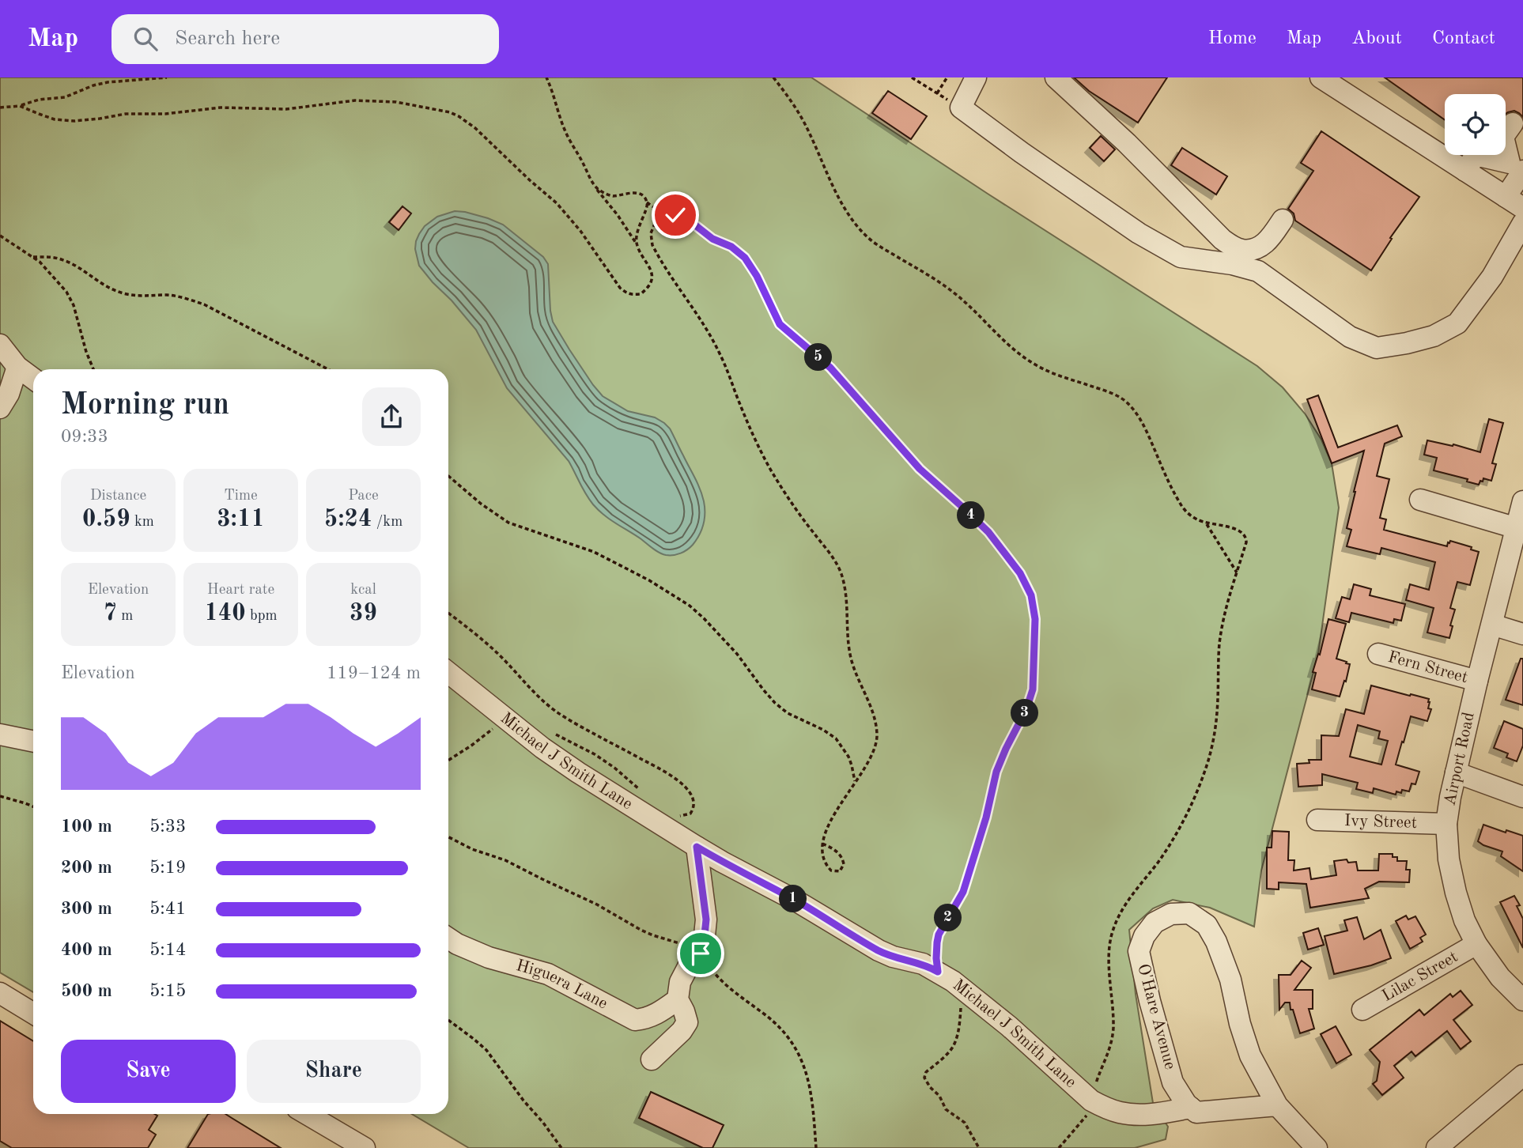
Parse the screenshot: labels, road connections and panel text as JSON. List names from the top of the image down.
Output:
{
  "streets": {
    "street": [
      "Fern Street",
      "Airport Road",
      "Michael J Smith Lane",
      "Ivy Street",
      "Lilac Street",
      "Higuera Lane",
      "O'Hare Avenue"
    ]
  },
  "crossings": [
    ["Fern Street", "Airport Road"],
    ["Airport Road", "Ivy Street"],
    ["Airport Road", "Lilac Street"],
    ["Michael J Smith Lane", "O'Hare Avenue"]
  ],
  "page": {
    "header": "Map",
    "search": "Search here",
    "nav": [
      "Home",
      "Map",
      "About",
      "Contact"
    ],
    "pins": [
      "5",
      "4",
      "3",
      "1",
      "2"
    ],
    "heading": ["Morning run", "09:33"],
    "stats": [
      ["Distance", "0.59 km"],
      ["Time", "3:11"],
      ["Pace", "5:24 /km"],
      ["Elevation", "7 m"],
      ["Heart rate", "140 bpm"],
      ["kcal", "39"]
    ],
    "chart": ["Elevation", "119–124 m"],
    "list": [
      {
        "name": "100 m",
        "note": "5:33"
      },
      {
        "name": "200 m",
        "note": "5:19"
      },
      {
        "name": "300 m",
        "note": "5:41"
      },
      {
        "name": "400 m",
        "note": "5:14"
      },
      {
        "name": "500 m",
        "note": "5:15"
      }
    ],
    "buttons": ["Save", "Share"]
  }
}
